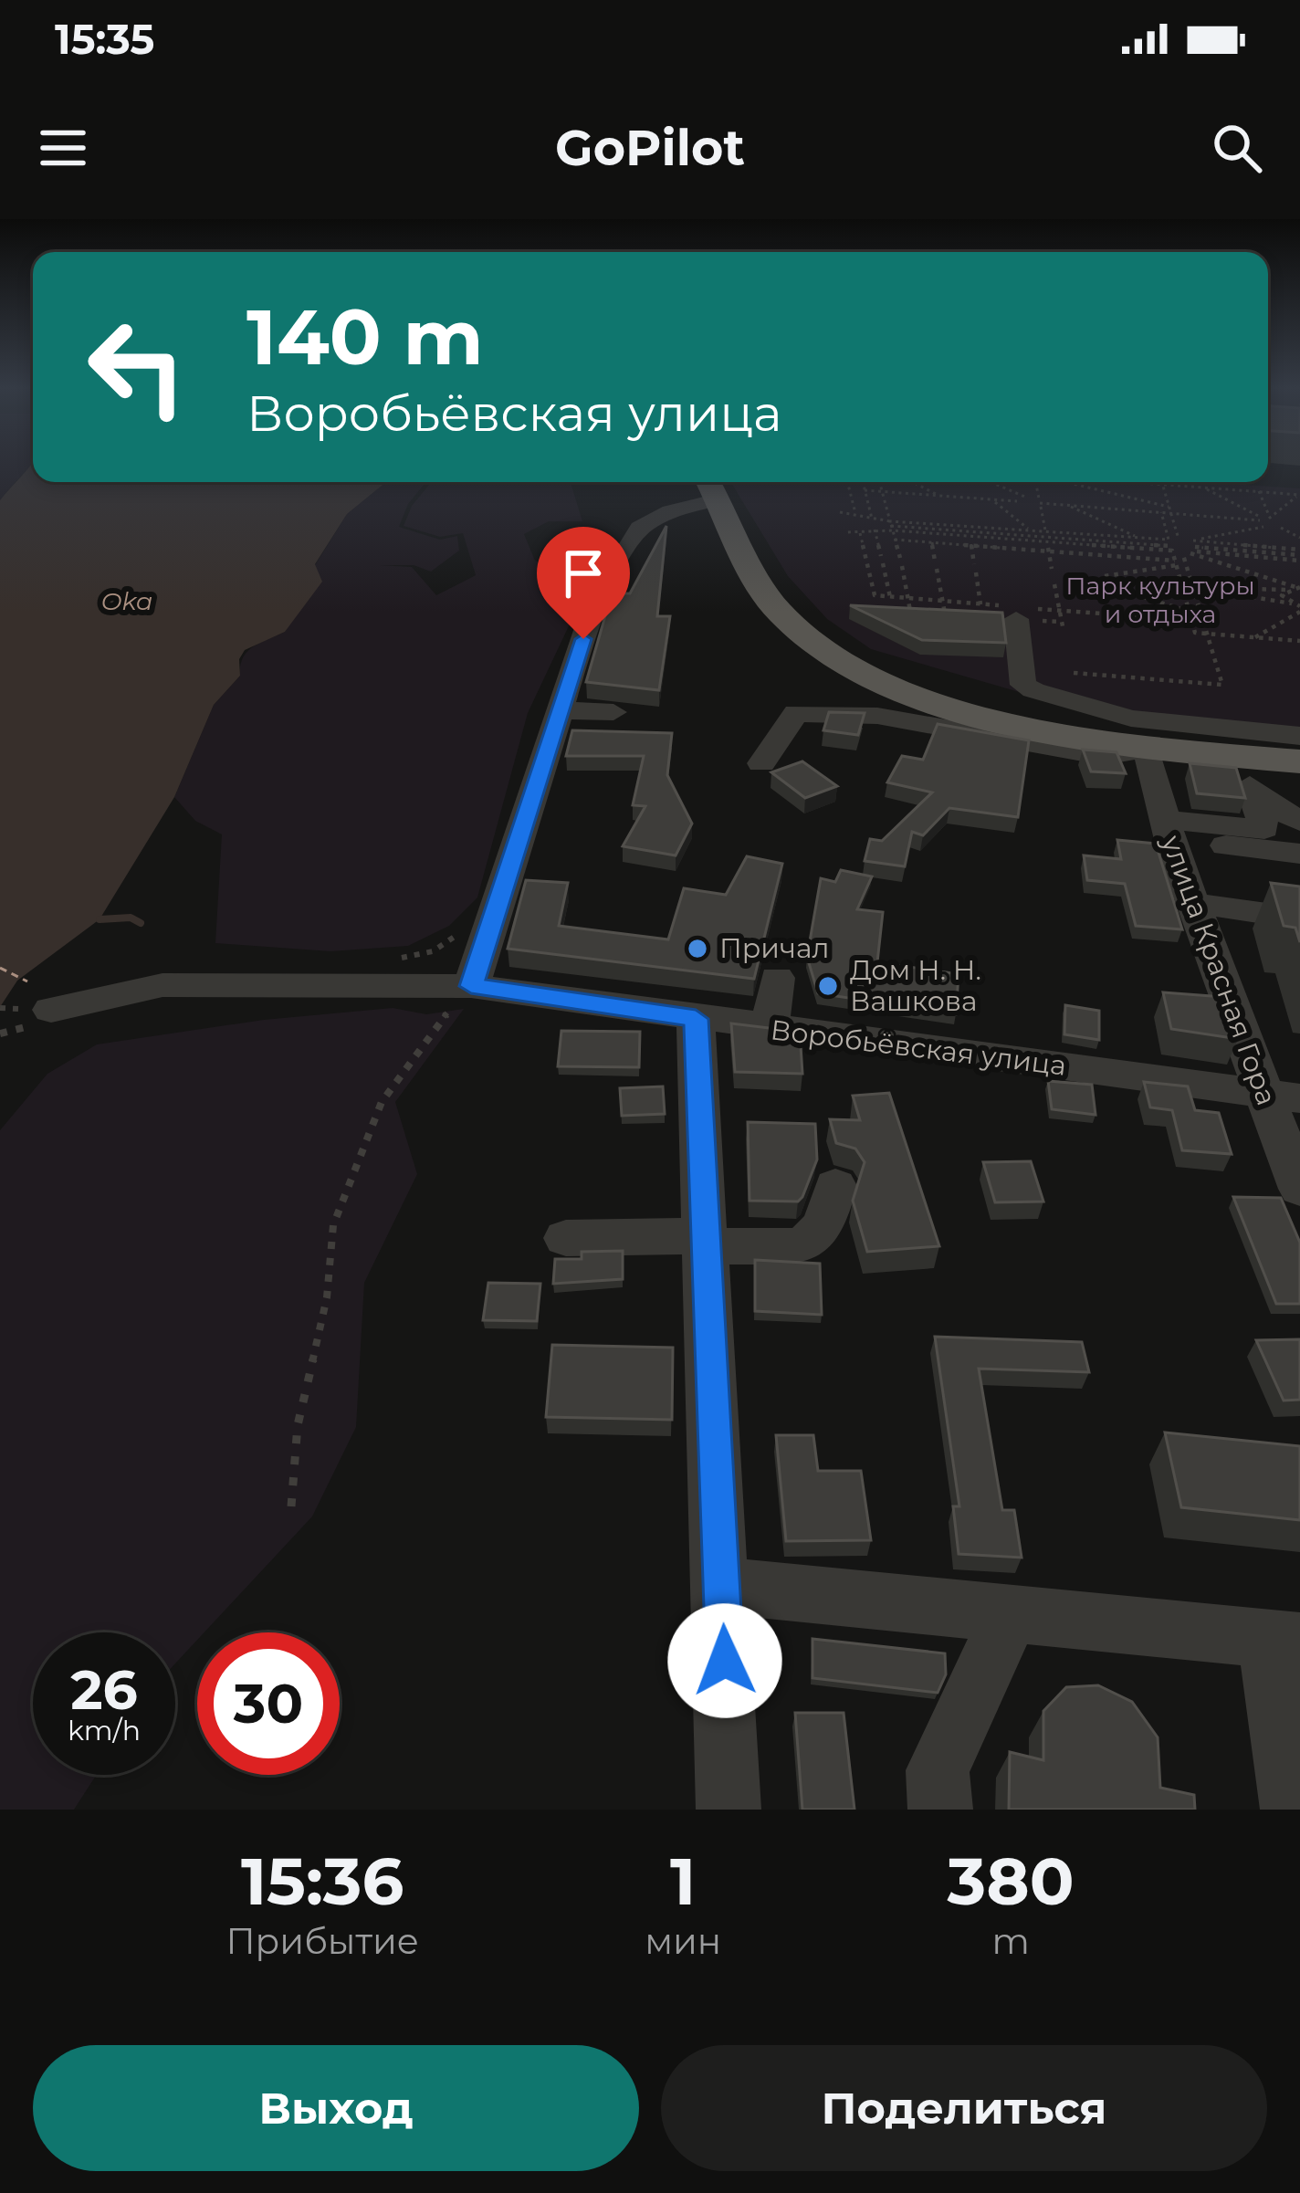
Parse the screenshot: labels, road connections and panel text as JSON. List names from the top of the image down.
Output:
{
  "streets": {
    "street": ["улица Красная Гора", "Воробьёвская улица"]
  },
  "crossings": [
    ["улица Красная Гора", "Воробьёвская улица"]
  ],
  "water": ["Oka"],
  "parks": ["Парк культуры и отдыха"],
  "places": ["Причал", "Дом Н. Н. Вашкова"],
  "page": {
    "status": "15:35",
    "header": "GoPilot",
    "turn": ["140 m", "Воробьёвская улица"],
    "speed": "26 km/h",
    "limit": "30",
    "eta": [
      "15:36",
      "Прибытие",
      "1",
      "мин",
      "380",
      "m"
    ],
    "buttons": ["Выход", "Поделиться"]
  }
}
